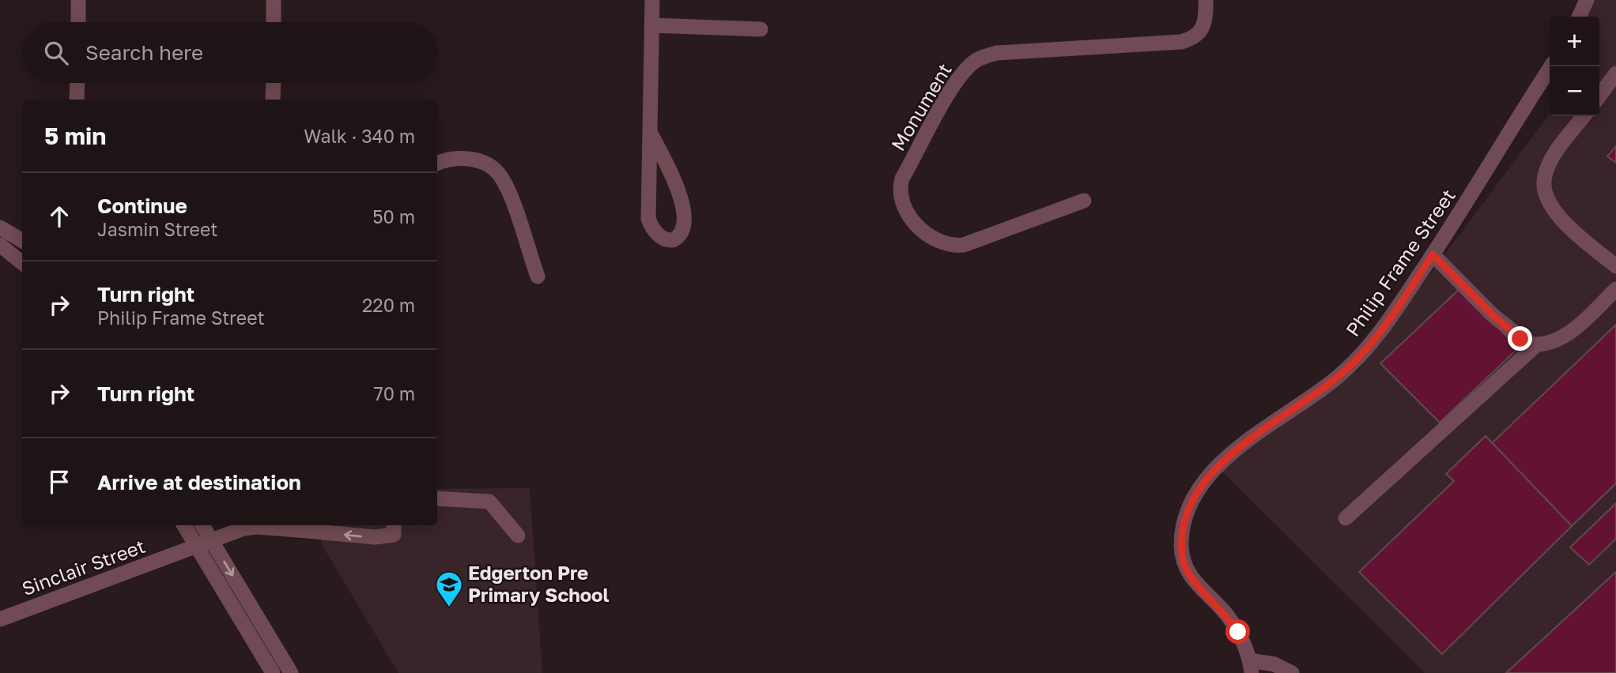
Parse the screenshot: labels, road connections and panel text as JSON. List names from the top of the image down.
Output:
{
  "streets": {
    "street": ["Monument", "Philip Frame Street", "Sinclair Street"]
  },
  "places": {
    "school or university": ["Edgerton Pre Primary School"]
  },
  "page": {
    "map_buttons": ["+", "−"],
    "search": "Search here",
    "heading": ["5 min", "Walk · 340 m"],
    "list": [
      ["Continue", "Jasmin Street", "50 m"],
      ["Turn right", "Philip Frame Street", "220 m"],
      ["Turn right", "70 m"],
      "Arrive at destination"
    ]
  }
}
